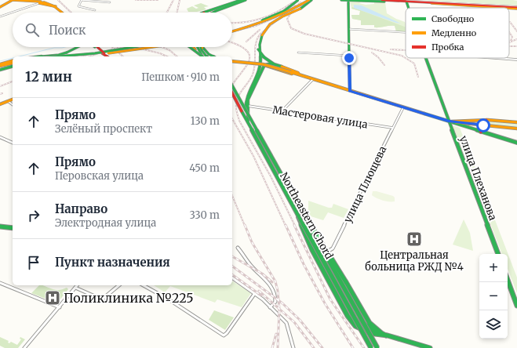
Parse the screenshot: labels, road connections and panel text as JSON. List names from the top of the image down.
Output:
{
  "streets": {
    "main road": ["улица Плеханова", "Northeastern Chord"],
    "street": ["Мастеровая улица", "улица Плющева"]
  },
  "crossings": [
    ["Мастеровая улица", "улица Плющева"]
  ],
  "places": {
    "hospital": ["Центральная больница РЖД №4", "Поликлиника №225"]
  },
  "legend": ["Свободно", "Медленно", "Пробка"],
  "page": {
    "search": "Поиск",
    "heading": ["12 мин", "Пешком · 910 m"],
    "list": [
      ["Прямо", "Зелёный проспект", "130 m"],
      ["Прямо", "Перовская улица", "450 m"],
      ["Направо", "Электродная улица", "330 m"],
      "Пункт назначения"
    ],
    "map_buttons": ["+", "−"]
  }
}
